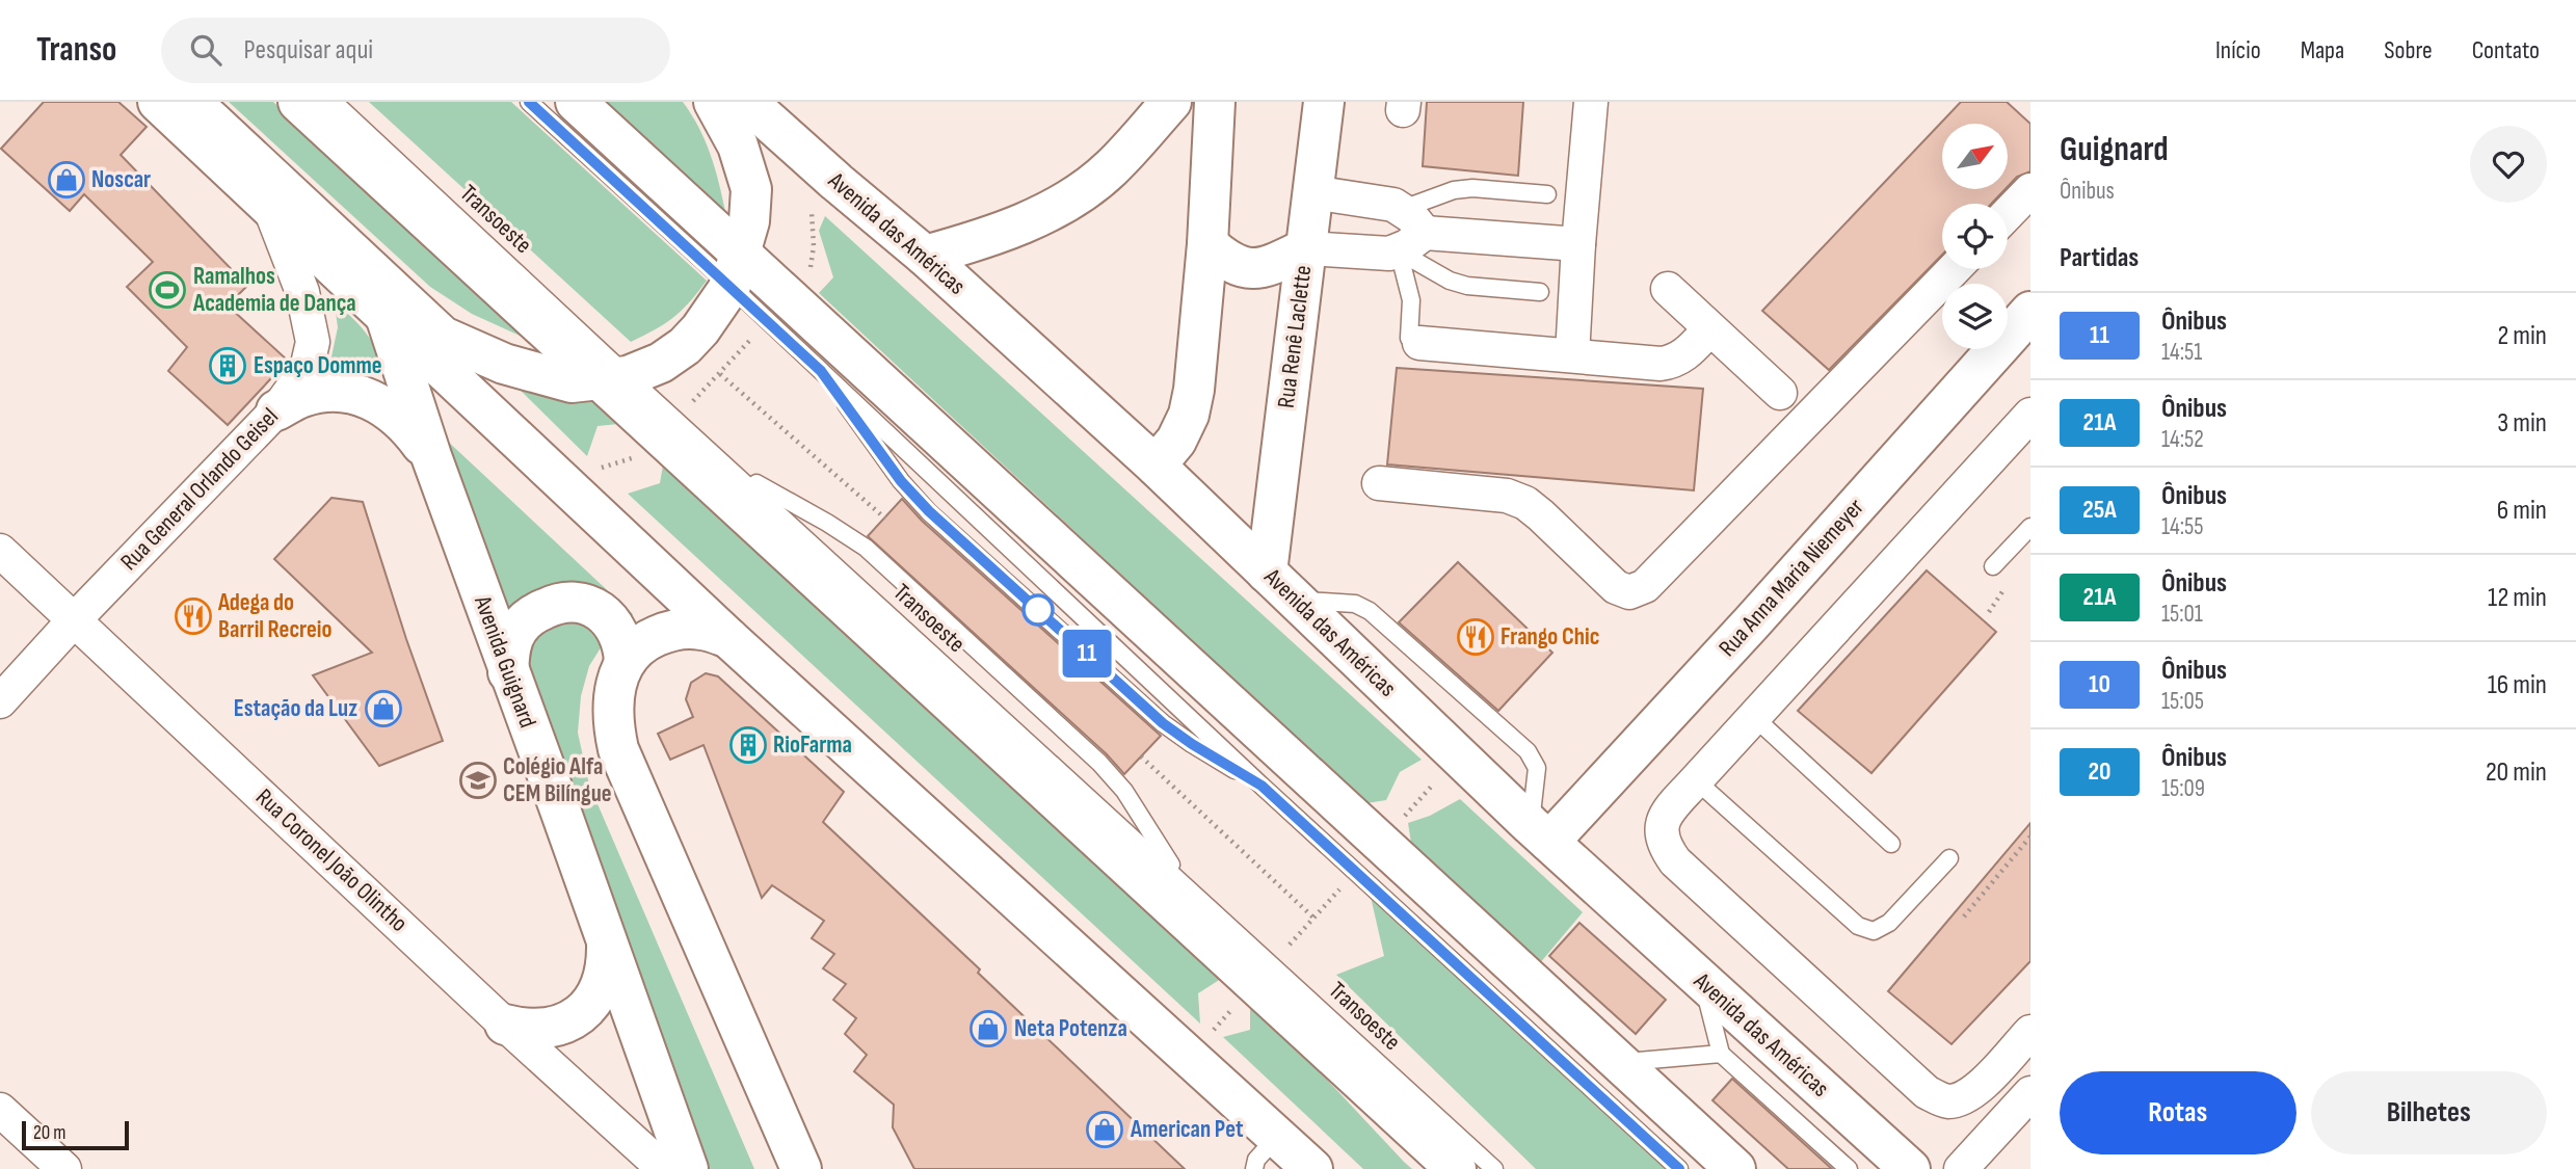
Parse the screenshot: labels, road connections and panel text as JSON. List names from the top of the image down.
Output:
{
  "streets": {
    "main road": [
      "Avenida das Américas",
      "Rua Renê Laclette",
      "Rua Anna Maria Niemeyer",
      "Avenida Guignard"
    ],
    "street": ["Rua General Orlando Geisel", "Rua Coronel João Olintho"],
    "lane": ["Transoeste"]
  },
  "crossings": [
    ["Avenida das Américas", "Rua Renê Laclette"],
    ["Avenida das Américas", "Rua Anna Maria Niemeyer"],
    ["Rua General Orlando Geisel", "Rua Coronel João Olintho"]
  ],
  "places": {
    "shop": [
      "Noscar",
      "Estação da Luz",
      "Neta Potenza",
      "American Pet"
    ],
    "sports": ["Ramalhos Academia de Dança"],
    "building": ["Espaço Domme", "RioFarma"],
    "restaurant": ["Adega do Barril Recreio", "Frango Chic"],
    "school or university": ["Colégio Alfa CEM Bilíngue"]
  },
  "lines": ["bus line 11"],
  "scale_bar": "20 m",
  "north": "top right",
  "page": {
    "header": "Transo",
    "search": "Pesquisar aqui",
    "nav": [
      "Início",
      "Mapa",
      "Sobre",
      "Contato"
    ],
    "on_map": "11",
    "heading": [
      ["Guignard", "Ônibus"],
      "Partidas"
    ],
    "list": [
      {
        "mark": "11",
        "name": "Ônibus",
        "note": "14:51",
        "value": "2 min"
      },
      {
        "mark": "21A",
        "name": "Ônibus",
        "note": "14:52",
        "value": "3 min"
      },
      {
        "mark": "25A",
        "name": "Ônibus",
        "note": "14:55",
        "value": "6 min"
      },
      {
        "mark": "21A",
        "name": "Ônibus",
        "note": "15:01",
        "value": "12 min"
      },
      {
        "mark": "10",
        "name": "Ônibus",
        "note": "15:05",
        "value": "16 min"
      },
      {
        "mark": "20",
        "name": "Ônibus",
        "note": "15:09",
        "value": "20 min"
      }
    ],
    "buttons": ["Rotas", "Bilhetes"],
    "scale": "20 m"
  }
}
